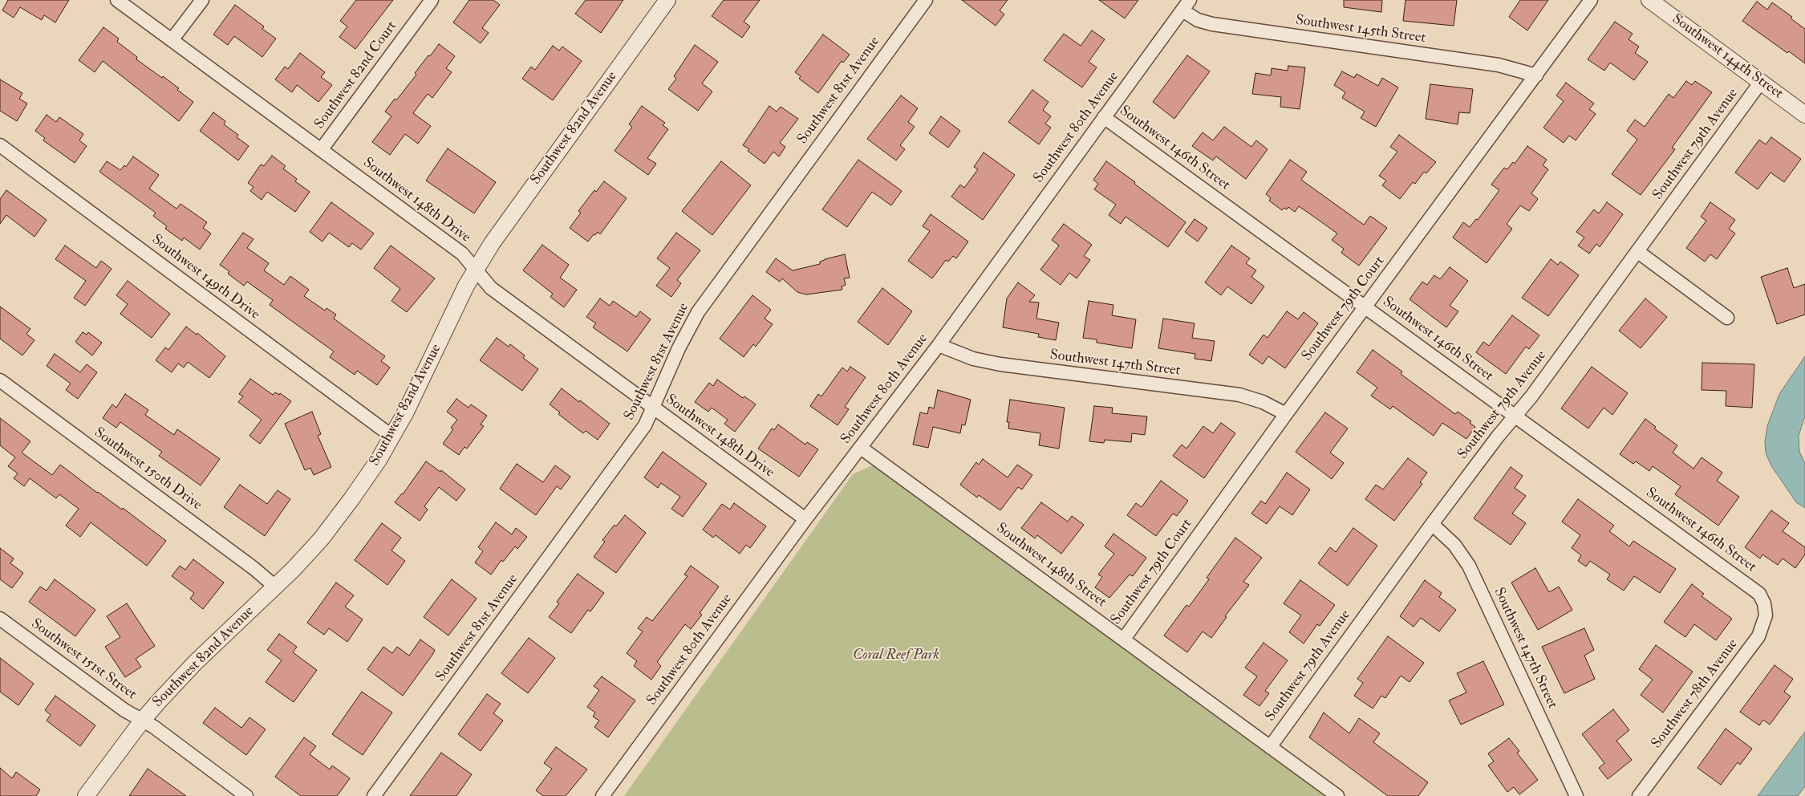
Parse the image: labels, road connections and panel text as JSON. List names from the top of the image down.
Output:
{
  "streets": {
    "street": [
      "Southwest 145th Street",
      "Southwest 144th Street",
      "Southwest 82nd Court",
      "Southwest 81st Avenue",
      "Southwest 80th Avenue",
      "Southwest 82nd Avenue",
      "Southwest 79th Avenue",
      "Southwest 146th Street",
      "Southwest 148th Drive",
      "Southwest 149th Drive",
      "Southwest 79th Court",
      "Southwest 147th Street",
      "Southwest 150th Drive",
      "Southwest 148th Street",
      "Southwest 151st Street",
      "Southwest 78th Avenue"
    ]
  },
  "crossings": [
    ["Southwest 145th Street", "Southwest 80th Avenue"],
    ["Southwest 145th Street", "Southwest 79th Court"],
    ["Southwest 144th Street", "Southwest 79th Avenue"],
    ["Southwest 82nd Court", "Southwest 148th Drive"],
    ["Southwest 81st Avenue", "Southwest 148th Drive"],
    ["Southwest 80th Avenue", "Southwest 146th Street"],
    ["Southwest 80th Avenue", "Southwest 148th Drive"],
    ["Southwest 80th Avenue", "Southwest 147th Street"],
    ["Southwest 80th Avenue", "Southwest 148th Street"],
    ["Southwest 82nd Avenue", "Southwest 148th Drive"],
    ["Southwest 82nd Avenue", "Southwest 149th Drive"],
    ["Southwest 82nd Avenue", "Southwest 150th Drive"],
    ["Southwest 82nd Avenue", "Southwest 151st Street"],
    ["Southwest 79th Avenue", "Southwest 146th Street"],
    ["Southwest 79th Avenue", "Southwest 147th Street"],
    ["Southwest 79th Avenue", "Southwest 148th Street"],
    ["Southwest 146th Street", "Southwest 79th Court"],
    ["Southwest 146th Street", "Southwest 78th Avenue"],
    ["Southwest 79th Court", "Southwest 147th Street"],
    ["Southwest 79th Court", "Southwest 148th Street"]
  ],
  "parks": ["Coral Reef Park"]
}
